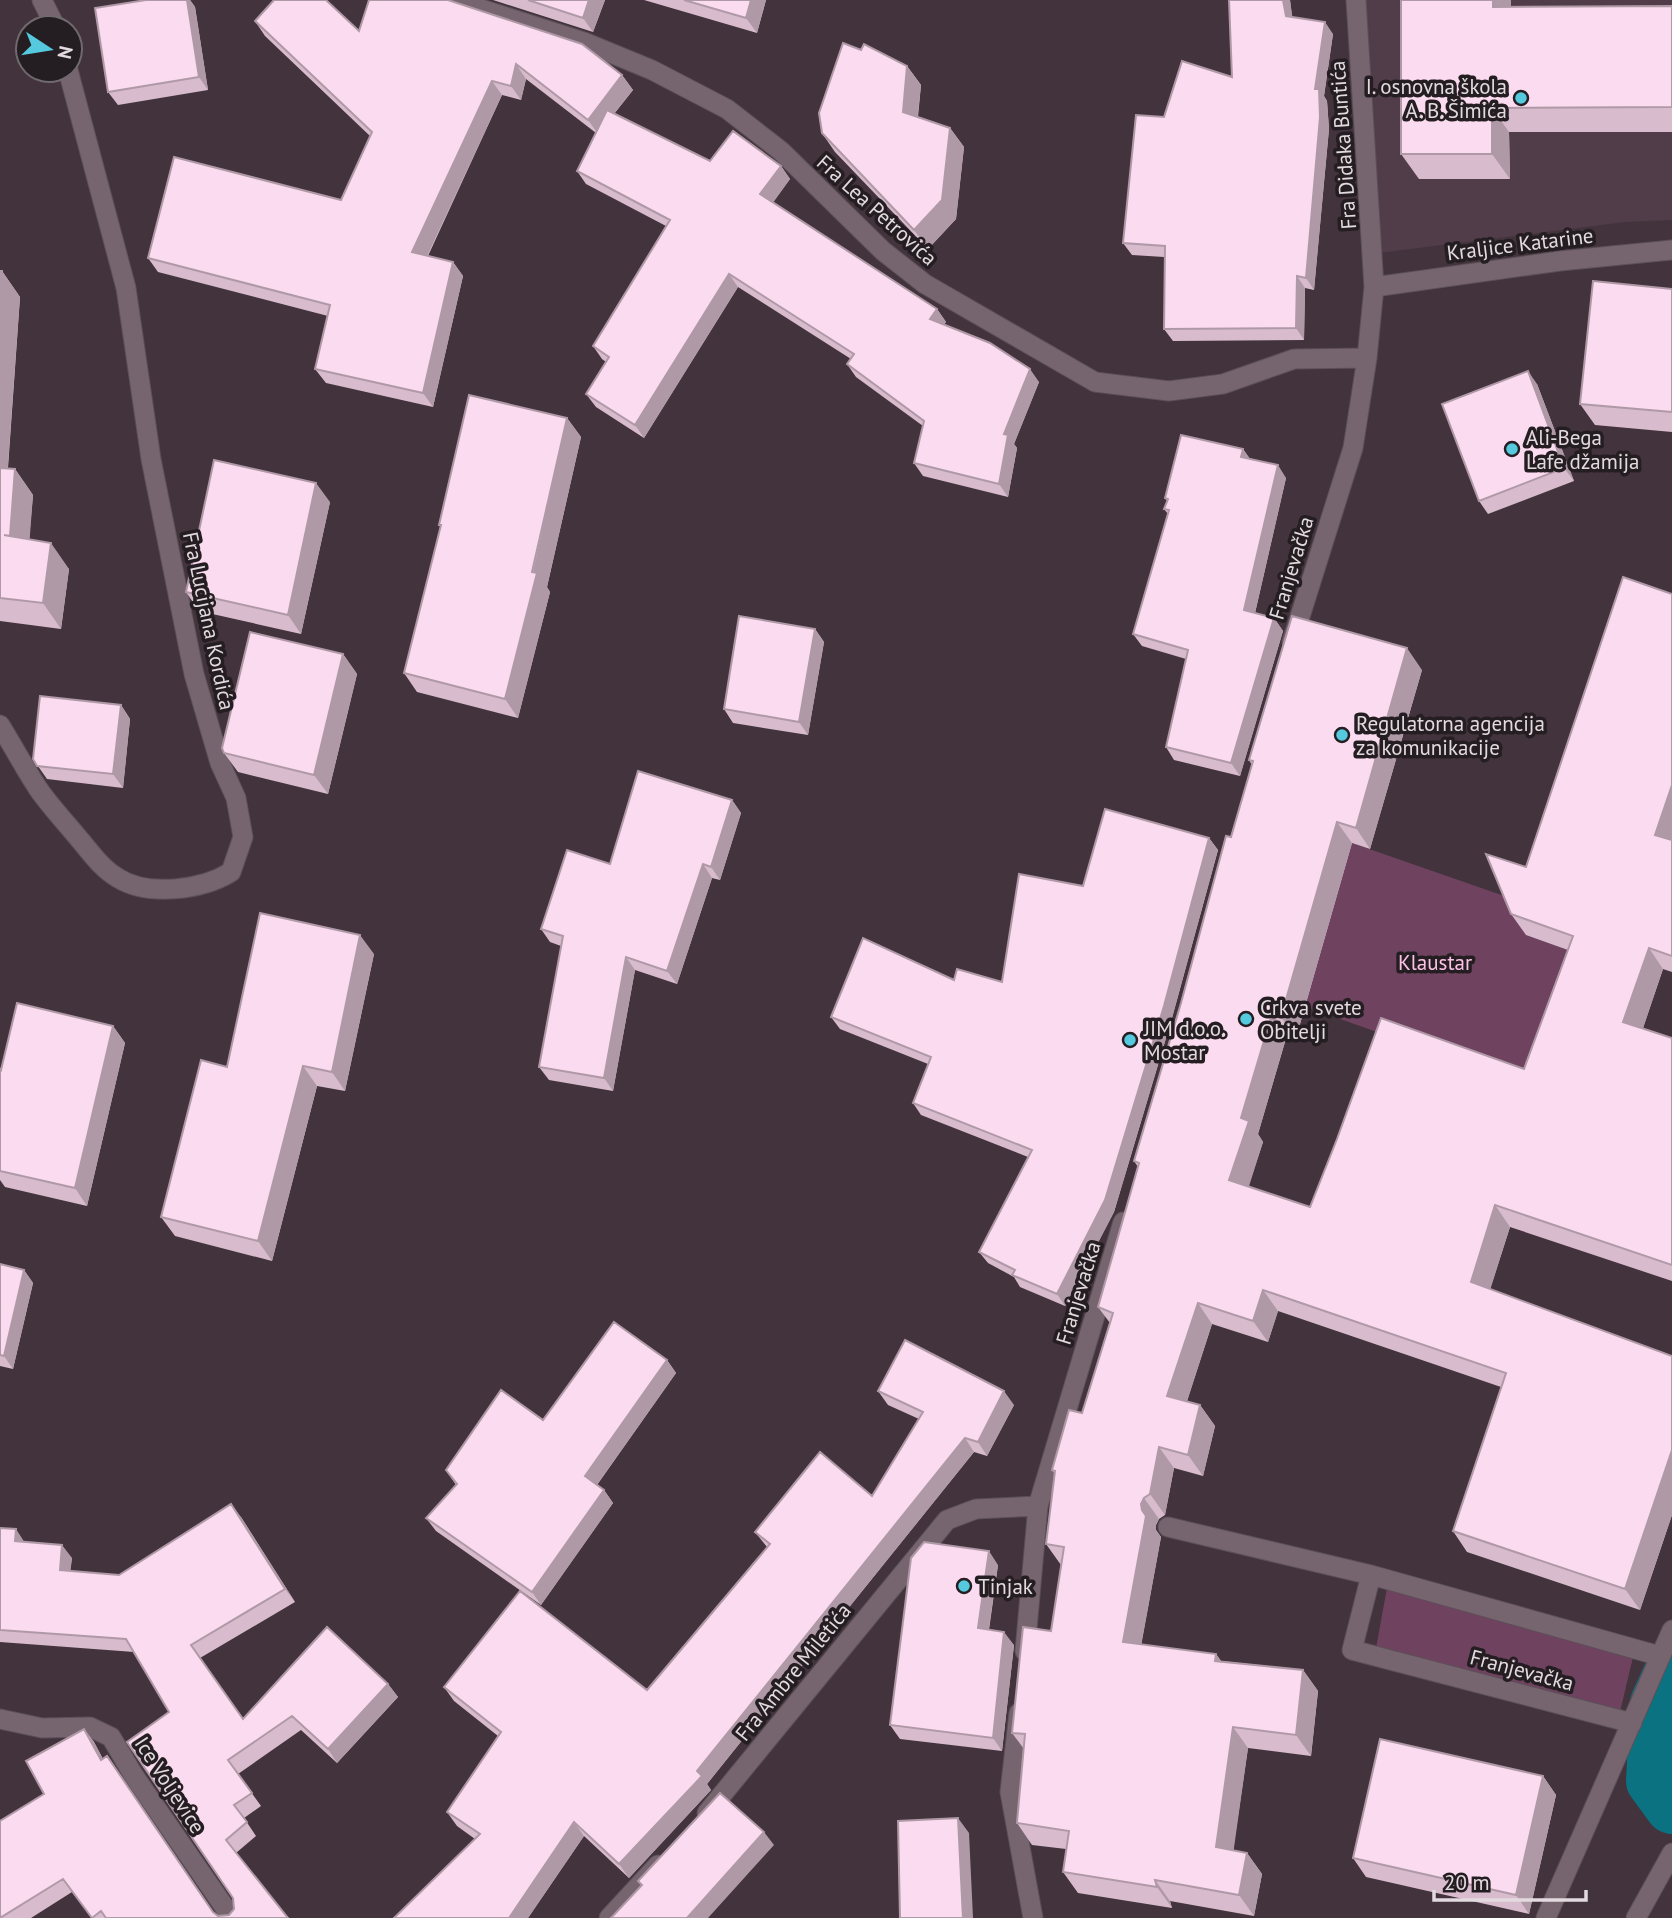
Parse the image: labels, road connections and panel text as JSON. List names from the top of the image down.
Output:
{
  "streets": {
    "street": [
      "Fra Didaka Buntića",
      "Fra Lea Petrovića",
      "Kraljice Katarine",
      "Franjevačka",
      "Fra Lucijana Kordića",
      "Fra Ambre Miletića",
      "Ice Voljevice"
    ]
  },
  "crossings": [
    ["Fra Didaka Buntića", "Kraljice Katarine"],
    ["Fra Didaka Buntića", "Franjevačka"],
    ["Fra Lea Petrovića", "Franjevačka"],
    ["Kraljice Katarine", "Franjevačka"],
    ["Franjevačka", "Fra Ambre Miletića"]
  ],
  "parks": ["Klaustar"],
  "places": [
    "I. osnovna škola A. B. Šimića",
    "Ali-Bega Lafe džamija",
    "Regulatorna agencija za komunikacije",
    "Crkva svete Obitelji",
    "JIM d.o.o. Mostar",
    "Tinjak"
  ],
  "scale_bar": "20 m",
  "north": "right"
}
